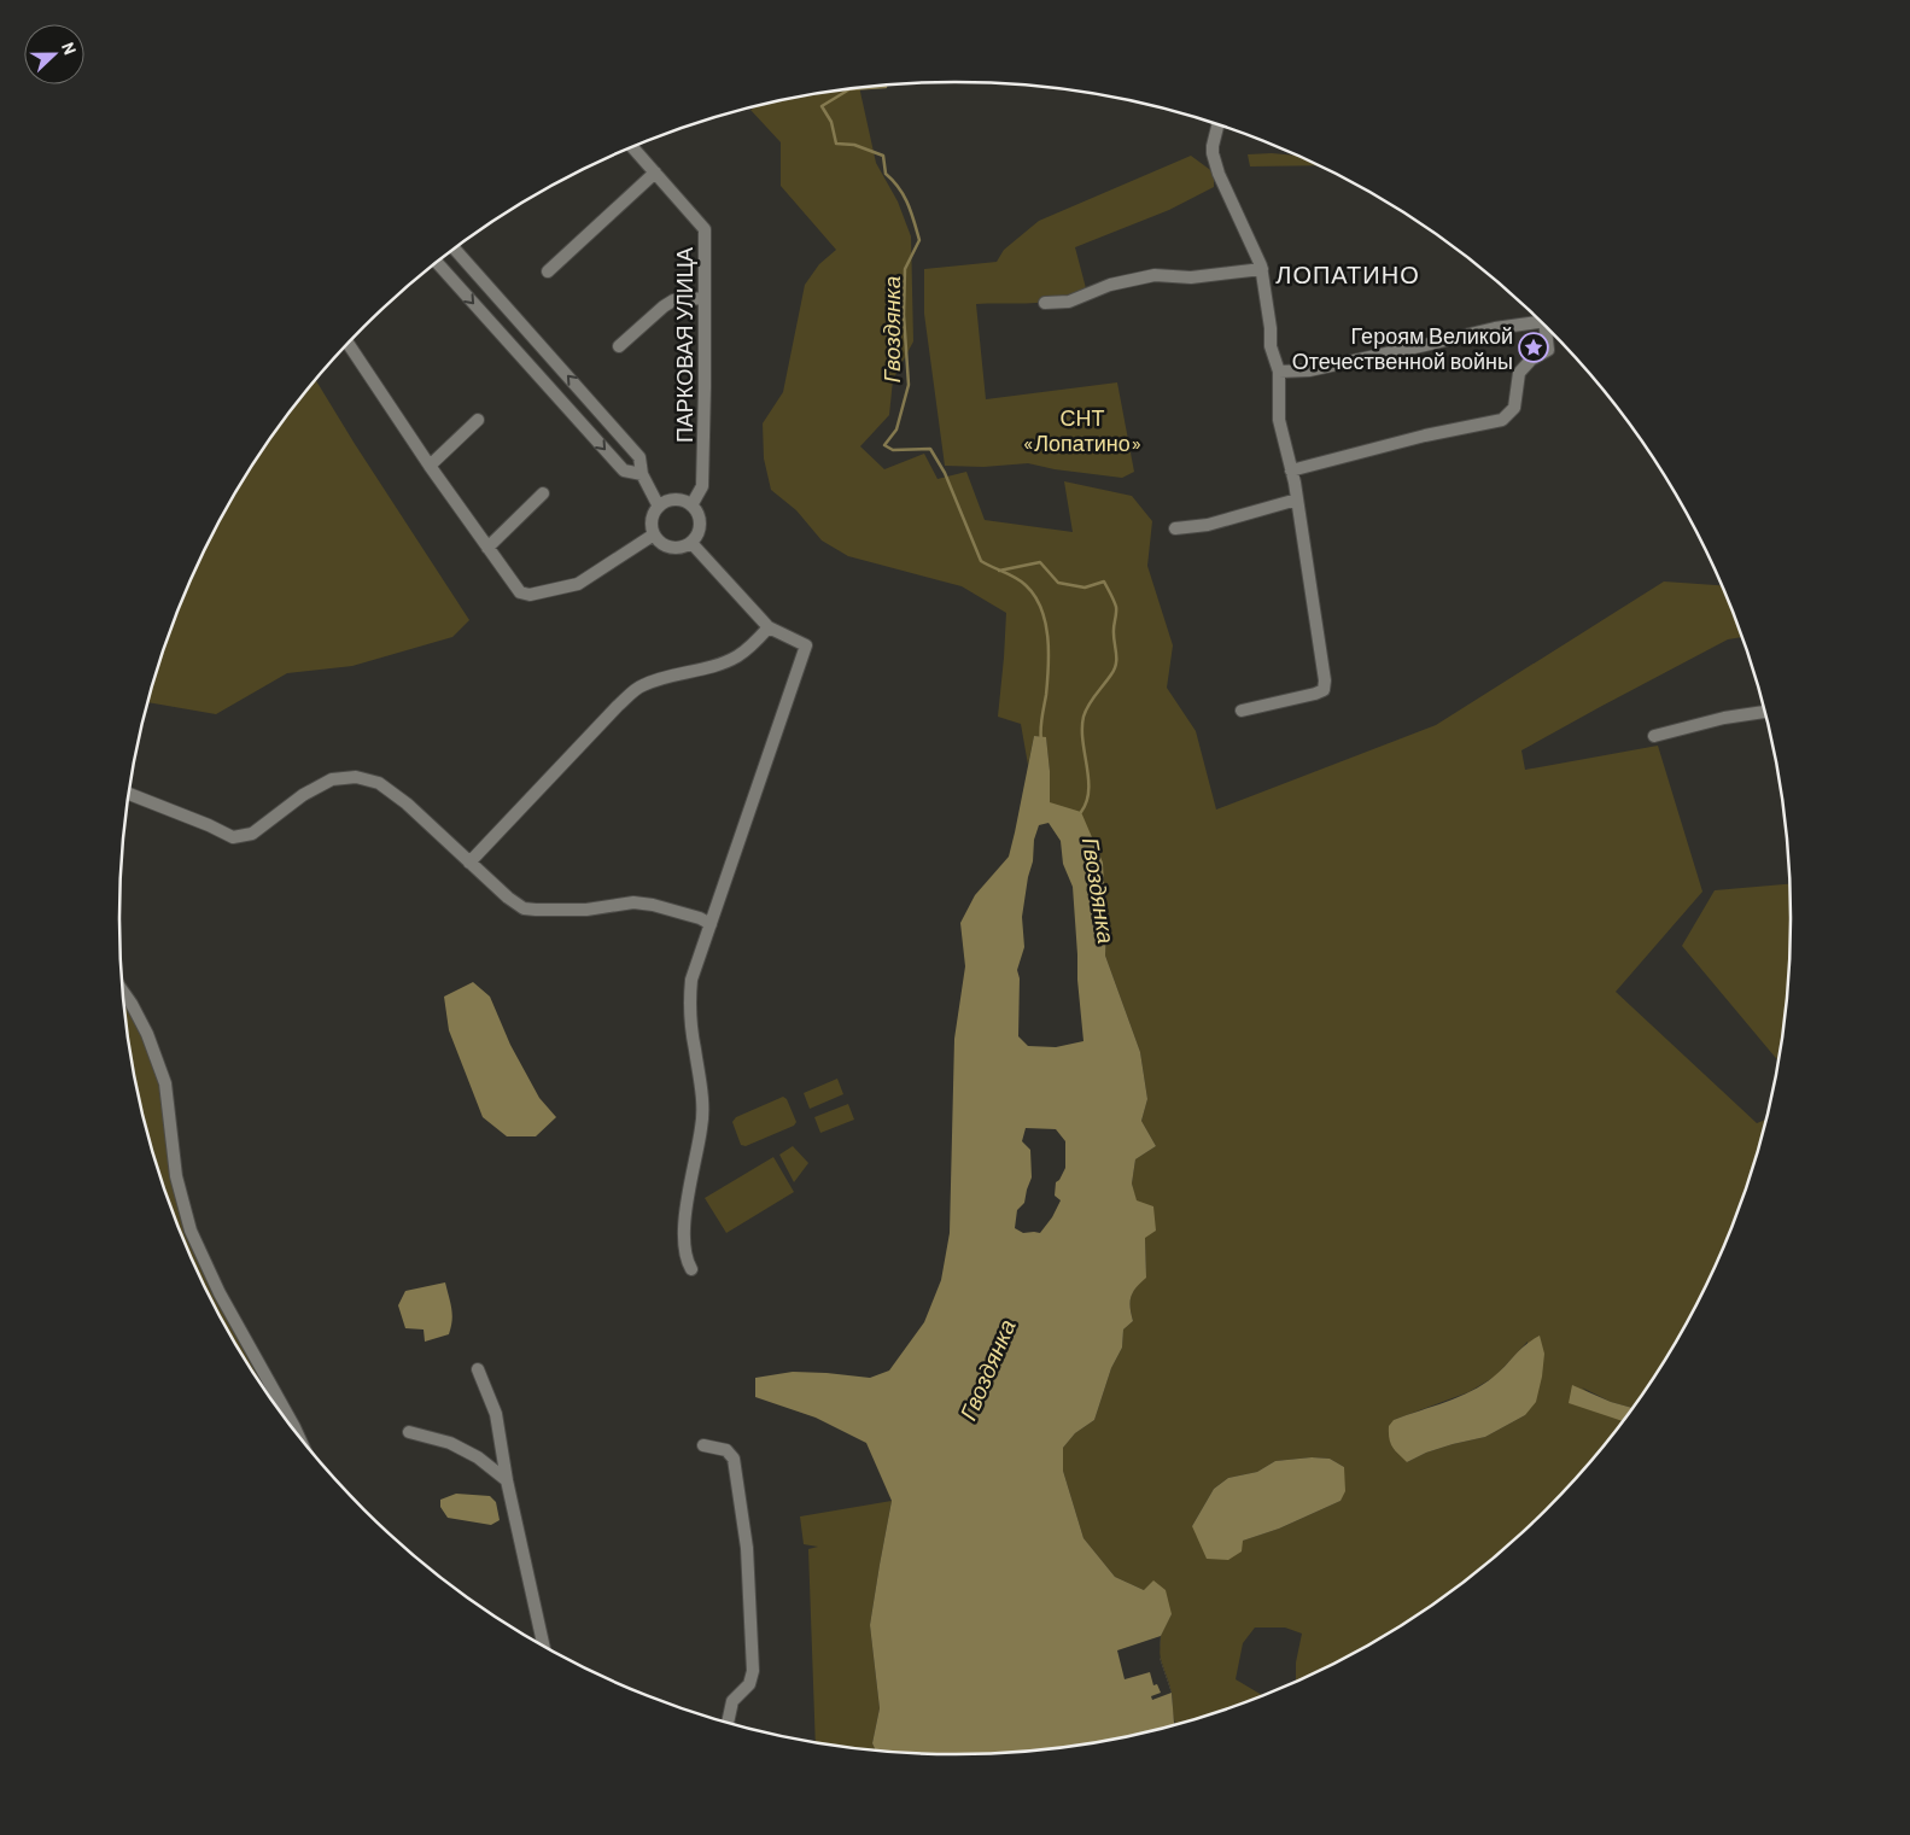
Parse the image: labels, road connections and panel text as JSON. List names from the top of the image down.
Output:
{
  "streets": {
    "street": ["ПАРКОВАЯ УЛИЦА"]
  },
  "districts": ["ЛОПАТИНО"],
  "water": ["Гвоздянка"],
  "parks": ["СНТ «Лопатино»"],
  "places": {
    "place": ["Героям Великой Отечественной войны"]
  },
  "north": "right"
}
